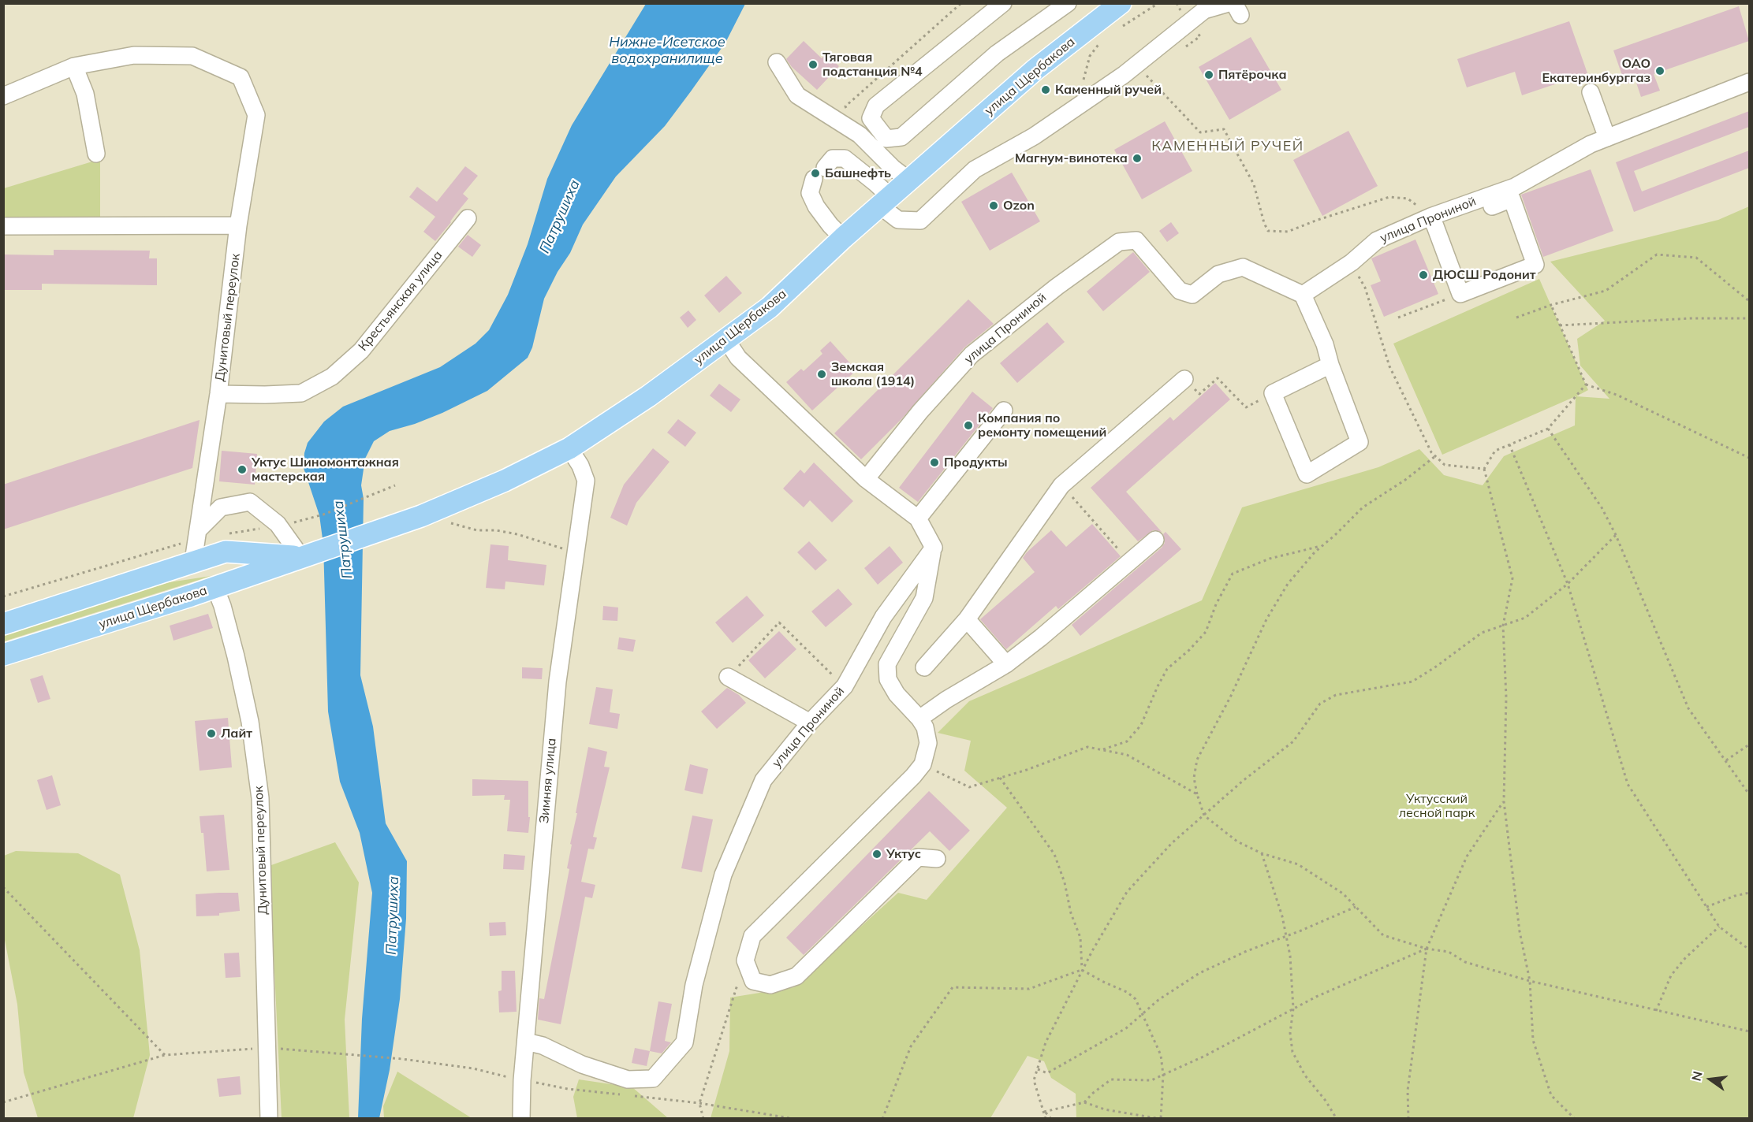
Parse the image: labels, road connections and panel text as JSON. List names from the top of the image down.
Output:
{
  "streets": {
    "main road": ["улица Щербакова"],
    "street": [
      "улица Прониной",
      "Крестьянская улица",
      "Дунитовый переулок",
      "Зимняя улица"
    ]
  },
  "crossings": [
    ["улица Щербакова", "Дунитовый переулок"],
    ["улица Щербакова", "Зимняя улица"],
    ["улица Прониной", "Зимняя улица"],
    ["Крестьянская улица", "Дунитовый переулок"]
  ],
  "districts": ["КАМЕННЫЙ РУЧЕЙ"],
  "water": ["Нижне-Исетское водохранилище", "Патрушиха"],
  "parks": ["Уктусский лесной парк"],
  "places": [
    "Тяговая подстанция №4",
    "ОАО Екатеринбурггаз",
    "Пятёрочка",
    "Каменный ручей",
    "Магнум-винотека",
    "Башнефть",
    "Ozon",
    "ДЮСШ Родонит",
    "Земская школа (1914)",
    "Компания по ремонту помещений",
    "Продукты",
    "Уктус Шиномонтажная мастерская",
    "Лайт",
    "Уктус"
  ],
  "north": "left"
}
